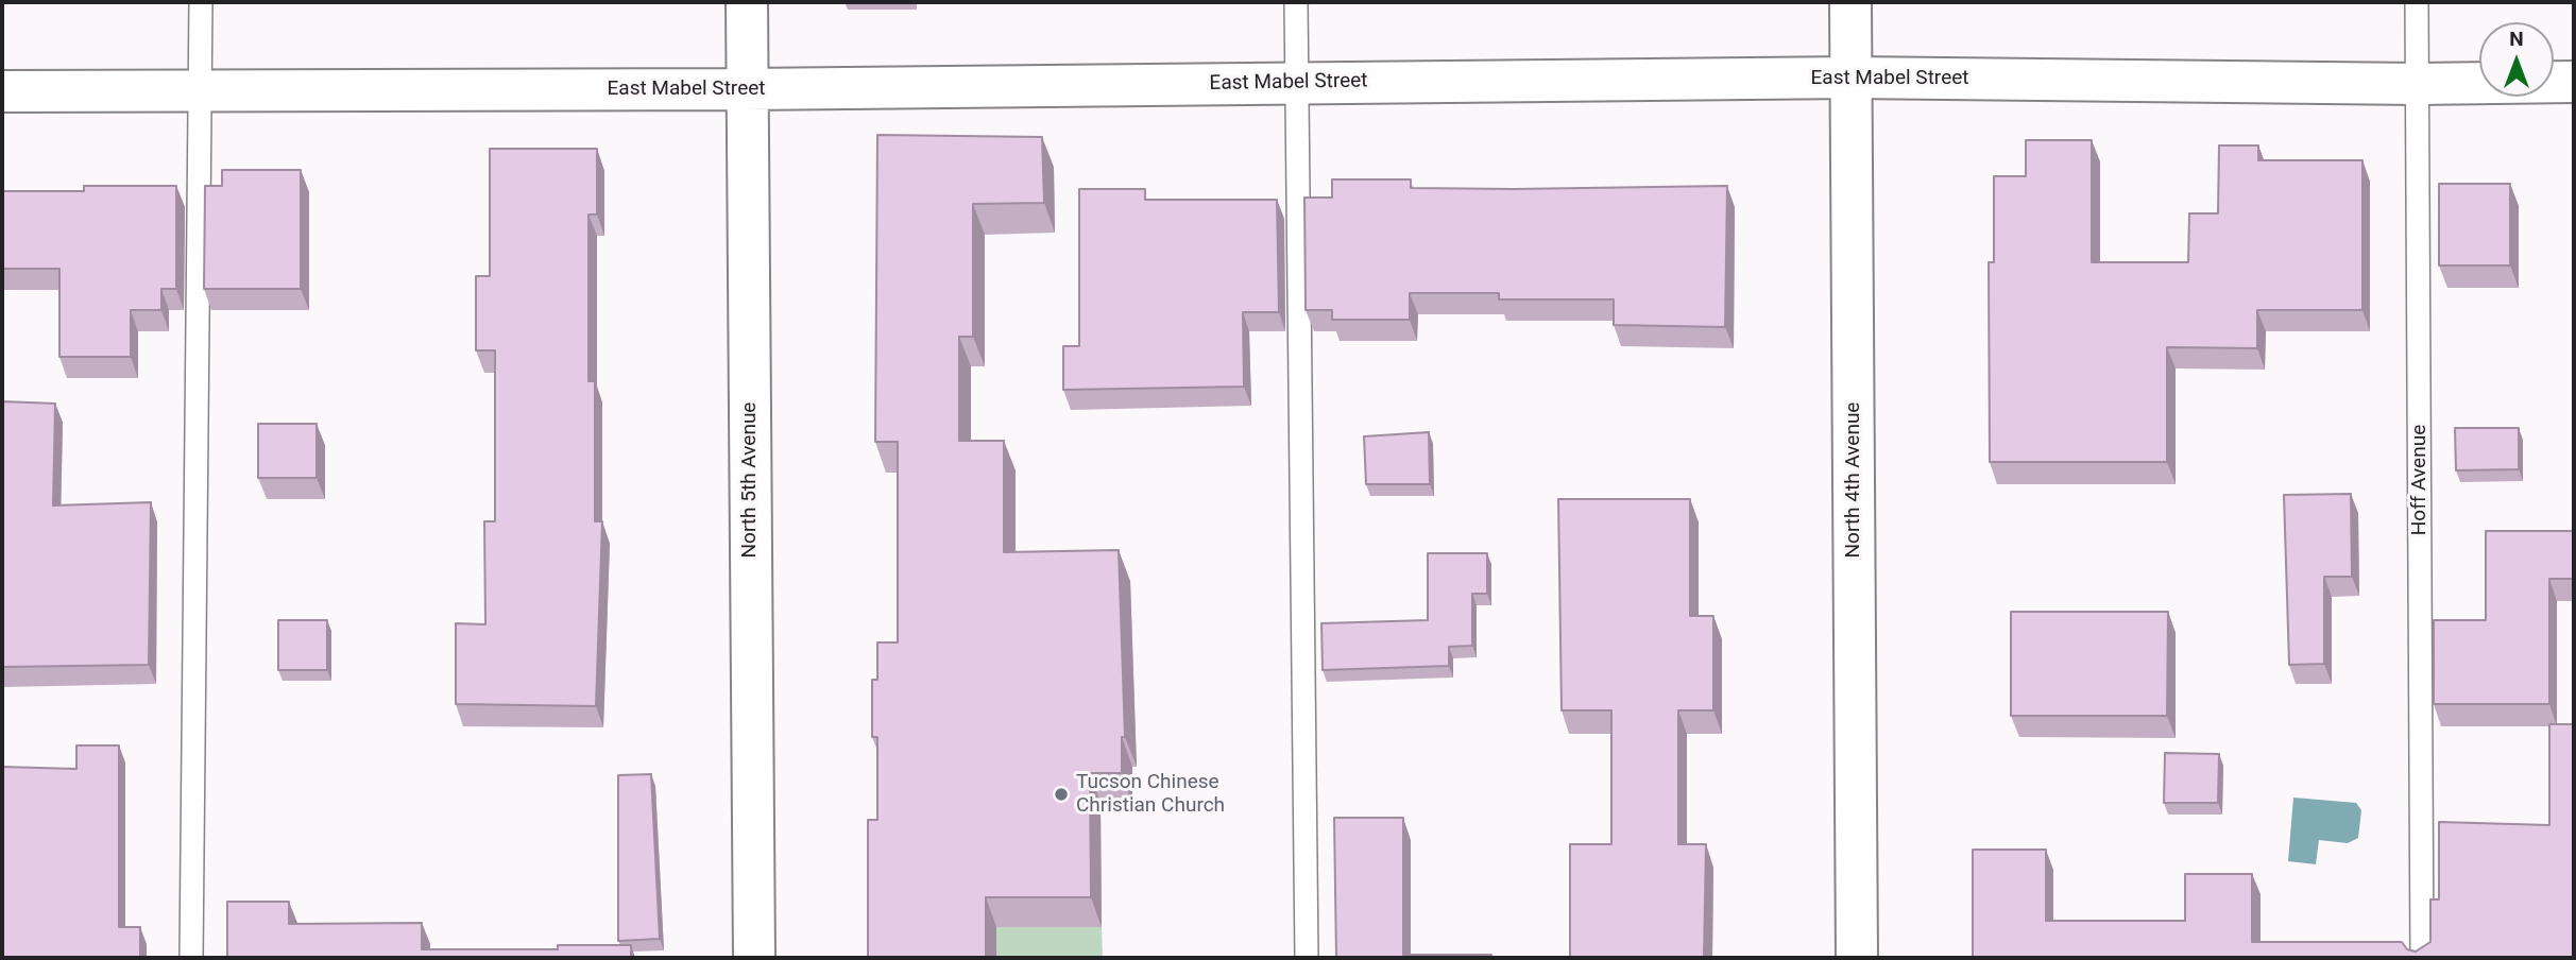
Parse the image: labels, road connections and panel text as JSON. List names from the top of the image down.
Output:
{
  "streets": {
    "street": ["East Mabel Street", "North 5th Avenue", "North 4th Avenue"],
    "lane": ["Hoff Avenue"]
  },
  "crossings": [
    ["East Mabel Street", "North 5th Avenue"],
    ["East Mabel Street", "North 4th Avenue"],
    ["East Mabel Street", "Hoff Avenue"]
  ],
  "places": ["Tucson Chinese Christian Church"],
  "north": "top"
}
